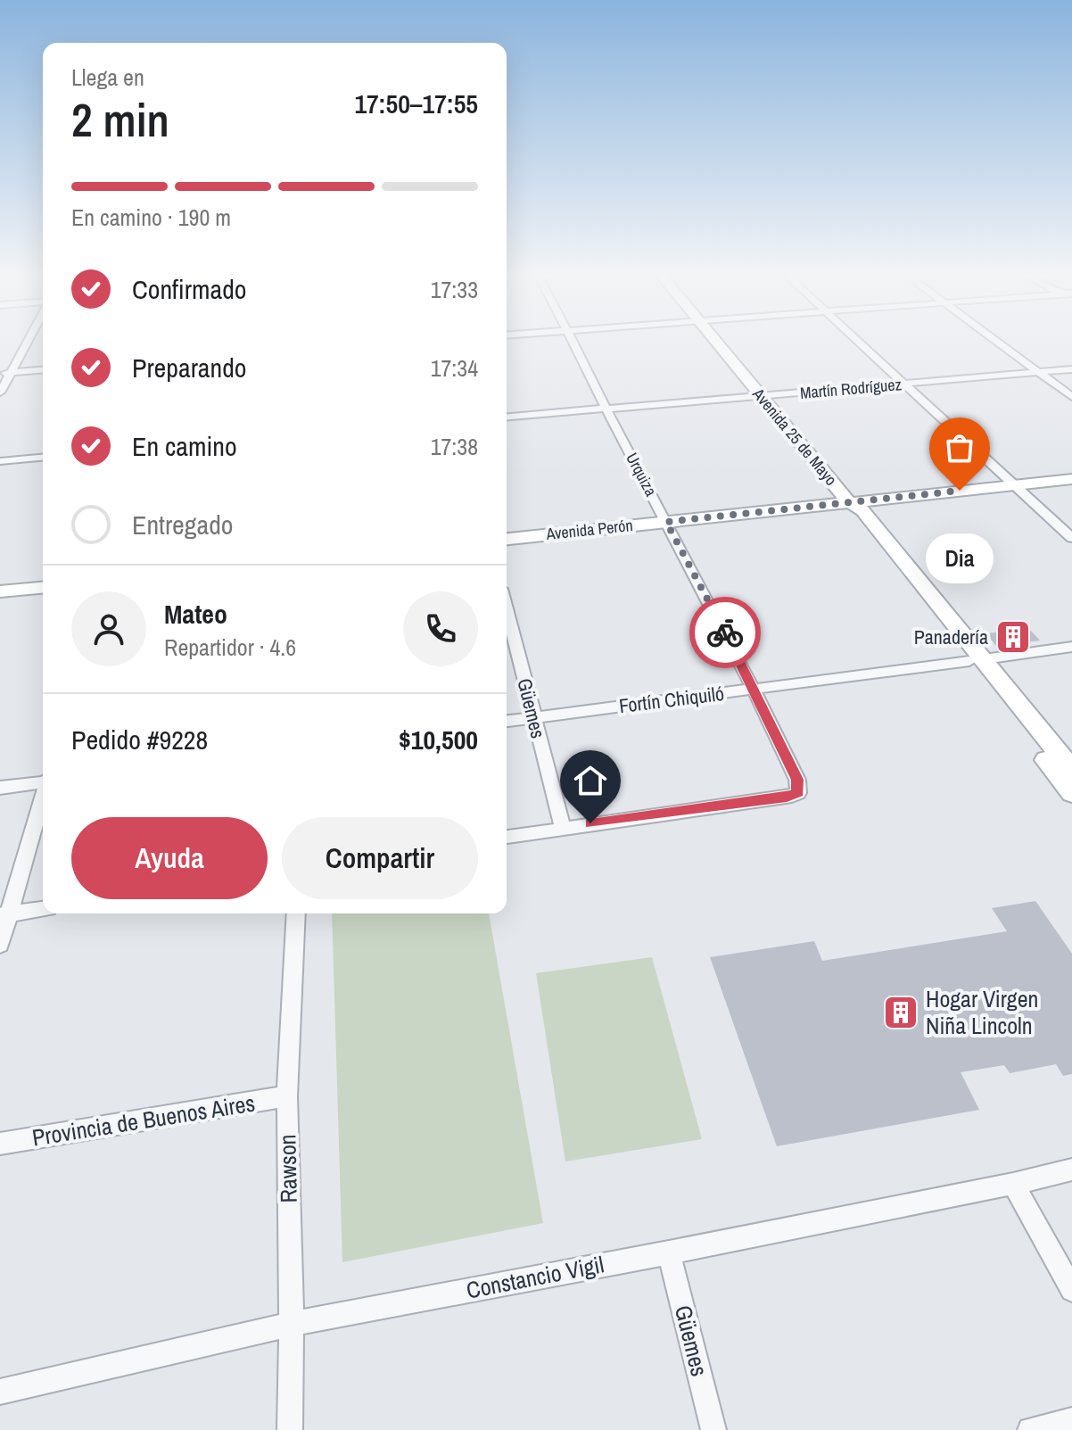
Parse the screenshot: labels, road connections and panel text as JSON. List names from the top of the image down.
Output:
{
  "streets": {
    "main road": ["Avenida 25 de Mayo", "Avenida Perón"],
    "street": [
      "Martín Rodríguez",
      "Urquiza",
      "Fortín Chiquiló",
      "Güemes",
      "Provincia de Buenos Aires",
      "Rawson",
      "Constancio Vigil"
    ]
  },
  "crossings": [
    ["Martín Rodríguez", "Avenida 25 de Mayo"],
    ["Martín Rodríguez", "Urquiza"],
    ["Avenida 25 de Mayo", "Avenida Perón"],
    ["Avenida 25 de Mayo", "Fortín Chiquiló"],
    ["Urquiza", "Avenida Perón"],
    ["Urquiza", "Fortín Chiquiló"],
    ["Urquiza", "Güemes"],
    ["Fortín Chiquiló", "Güemes"],
    ["Güemes", "Constancio Vigil"],
    ["Provincia de Buenos Aires", "Rawson"],
    ["Rawson", "Constancio Vigil"]
  ],
  "places": {
    "other": ["Dia"],
    "building": ["Panadería", "Hogar Virgen Niña Lincoln"]
  },
  "page": {
    "heading": ["2 min", "Llega en", "17:50–17:55"],
    "panel": [
      "Mateo",
      "Repartidor · 4.6",
      "Pedido #9228",
      "$10,500"
    ],
    "bar": "En camino · 190 m",
    "list": [
      ["Confirmado", "17:33"],
      ["Preparando", "17:34"],
      ["En camino", "17:38"],
      "Entregado"
    ],
    "bubble": "Dia",
    "buttons": ["Ayuda", "Compartir"]
  }
}
